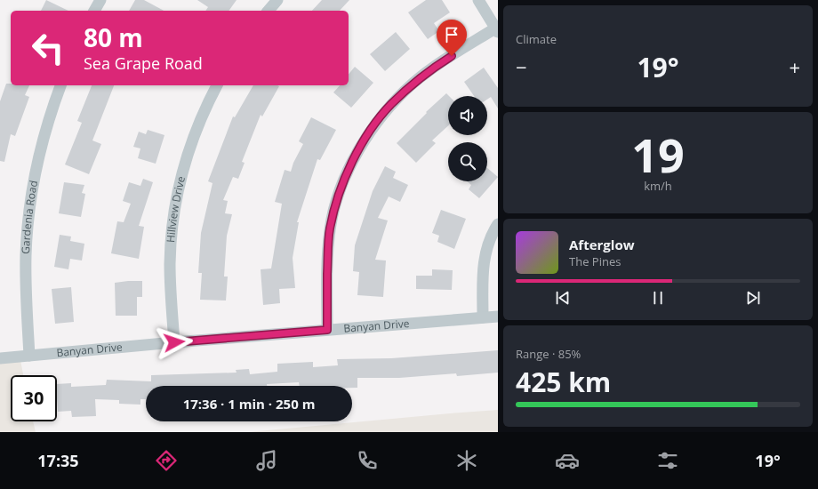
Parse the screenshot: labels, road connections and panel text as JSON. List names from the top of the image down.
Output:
{
  "streets": {
    "street": ["Hillview Drive", "Gardenia Road", "Banyan Drive"]
  },
  "crossings": [
    ["Hillview Drive", "Banyan Drive"],
    ["Gardenia Road", "Banyan Drive"]
  ],
  "page": {
    "tile": [
      "Climate",
      ["19", "km/h"],
      ["Range · 85%", "425 km"]
    ],
    "turn": ["80 m", "Sea Grape Road"],
    "heat": ["−", "19°", "+"],
    "song": ["Afterglow", "The Pines"],
    "limit": "30",
    "trip": "17:36 · 1 min · 250 m",
    "tabs": ["17:35", "19°"]
  }
}
